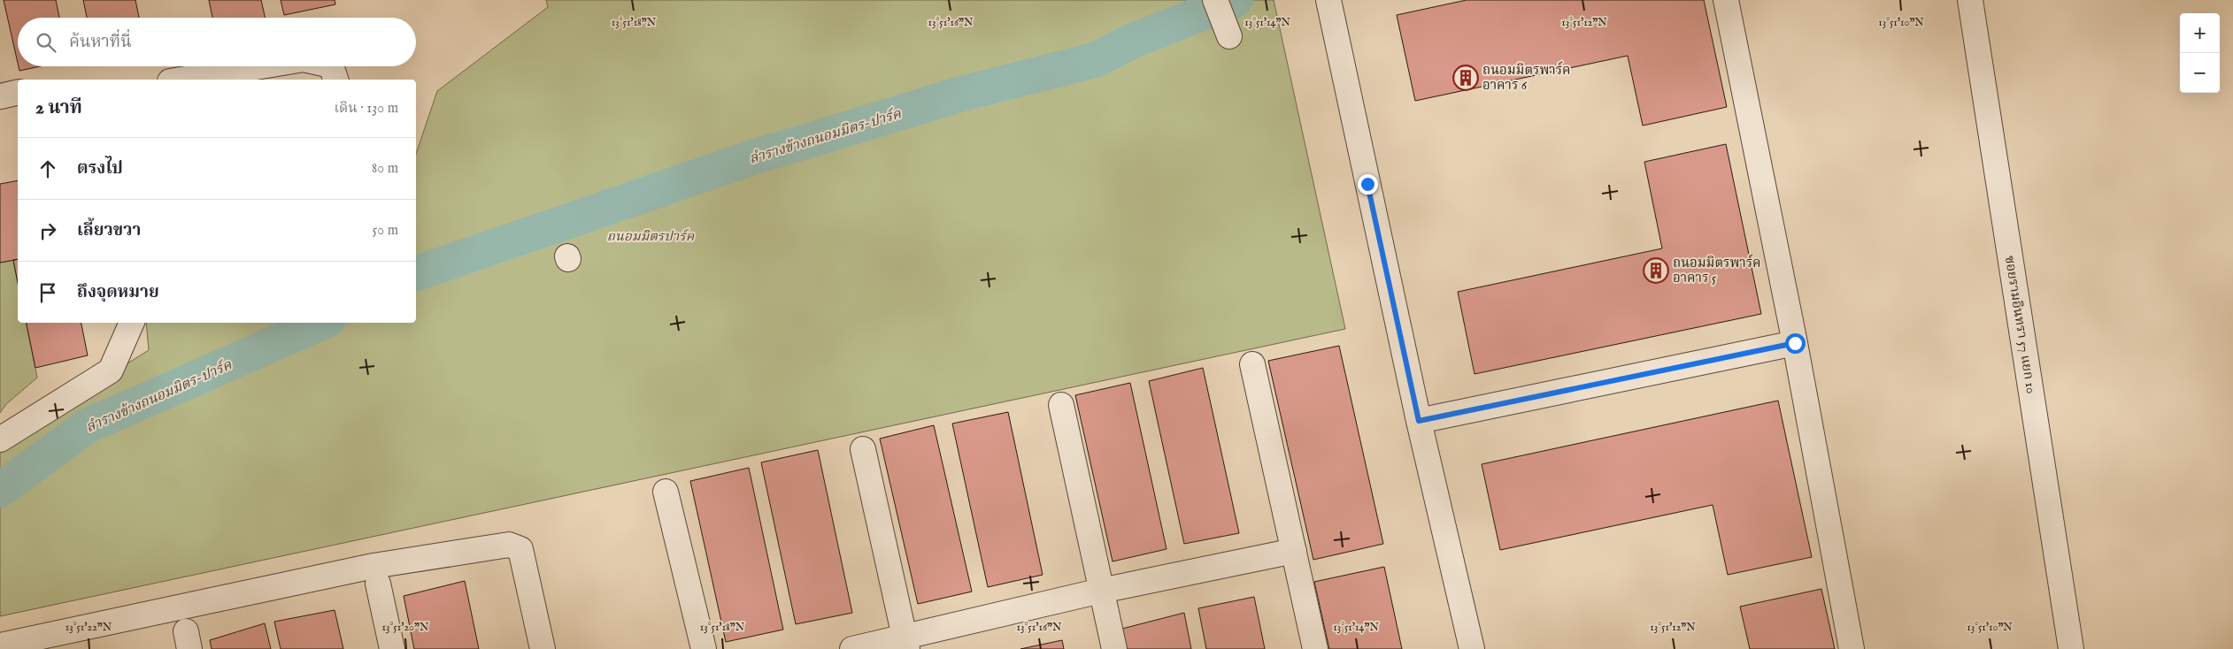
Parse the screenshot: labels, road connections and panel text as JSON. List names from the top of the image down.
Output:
{
  "streets": {
    "street": ["ซอยรามอินทรา 57 แยก 10"]
  },
  "water": ["ลำรางข้างถนอมมิตร-ปาร์ค"],
  "parks": ["ถนอมมิตรปาร์ค"],
  "places": {
    "building": ["ถนอมมิตรพาร์ค อาคาร 6", "ถนอมมิตรพาร์ค อาคาร 5"]
  },
  "page": {
    "map_buttons": ["+", "−"],
    "search": "ค้นหาที่นี่",
    "heading": ["2 นาที", "เดิน · 130 m"],
    "list": [
      ["ตรงไป", "80 m"],
      ["เลี้ยวขวา", "50 m"],
      "ถึงจุดหมาย"
    ]
  },
  "coordinates": [
    "13°51'18\"N",
    "13°51'16\"N",
    "13°51'14\"N",
    "13°51'12\"N",
    "13°51'10\"N",
    "13°51'22\"N",
    "13°51'20\"N"
  ]
}
